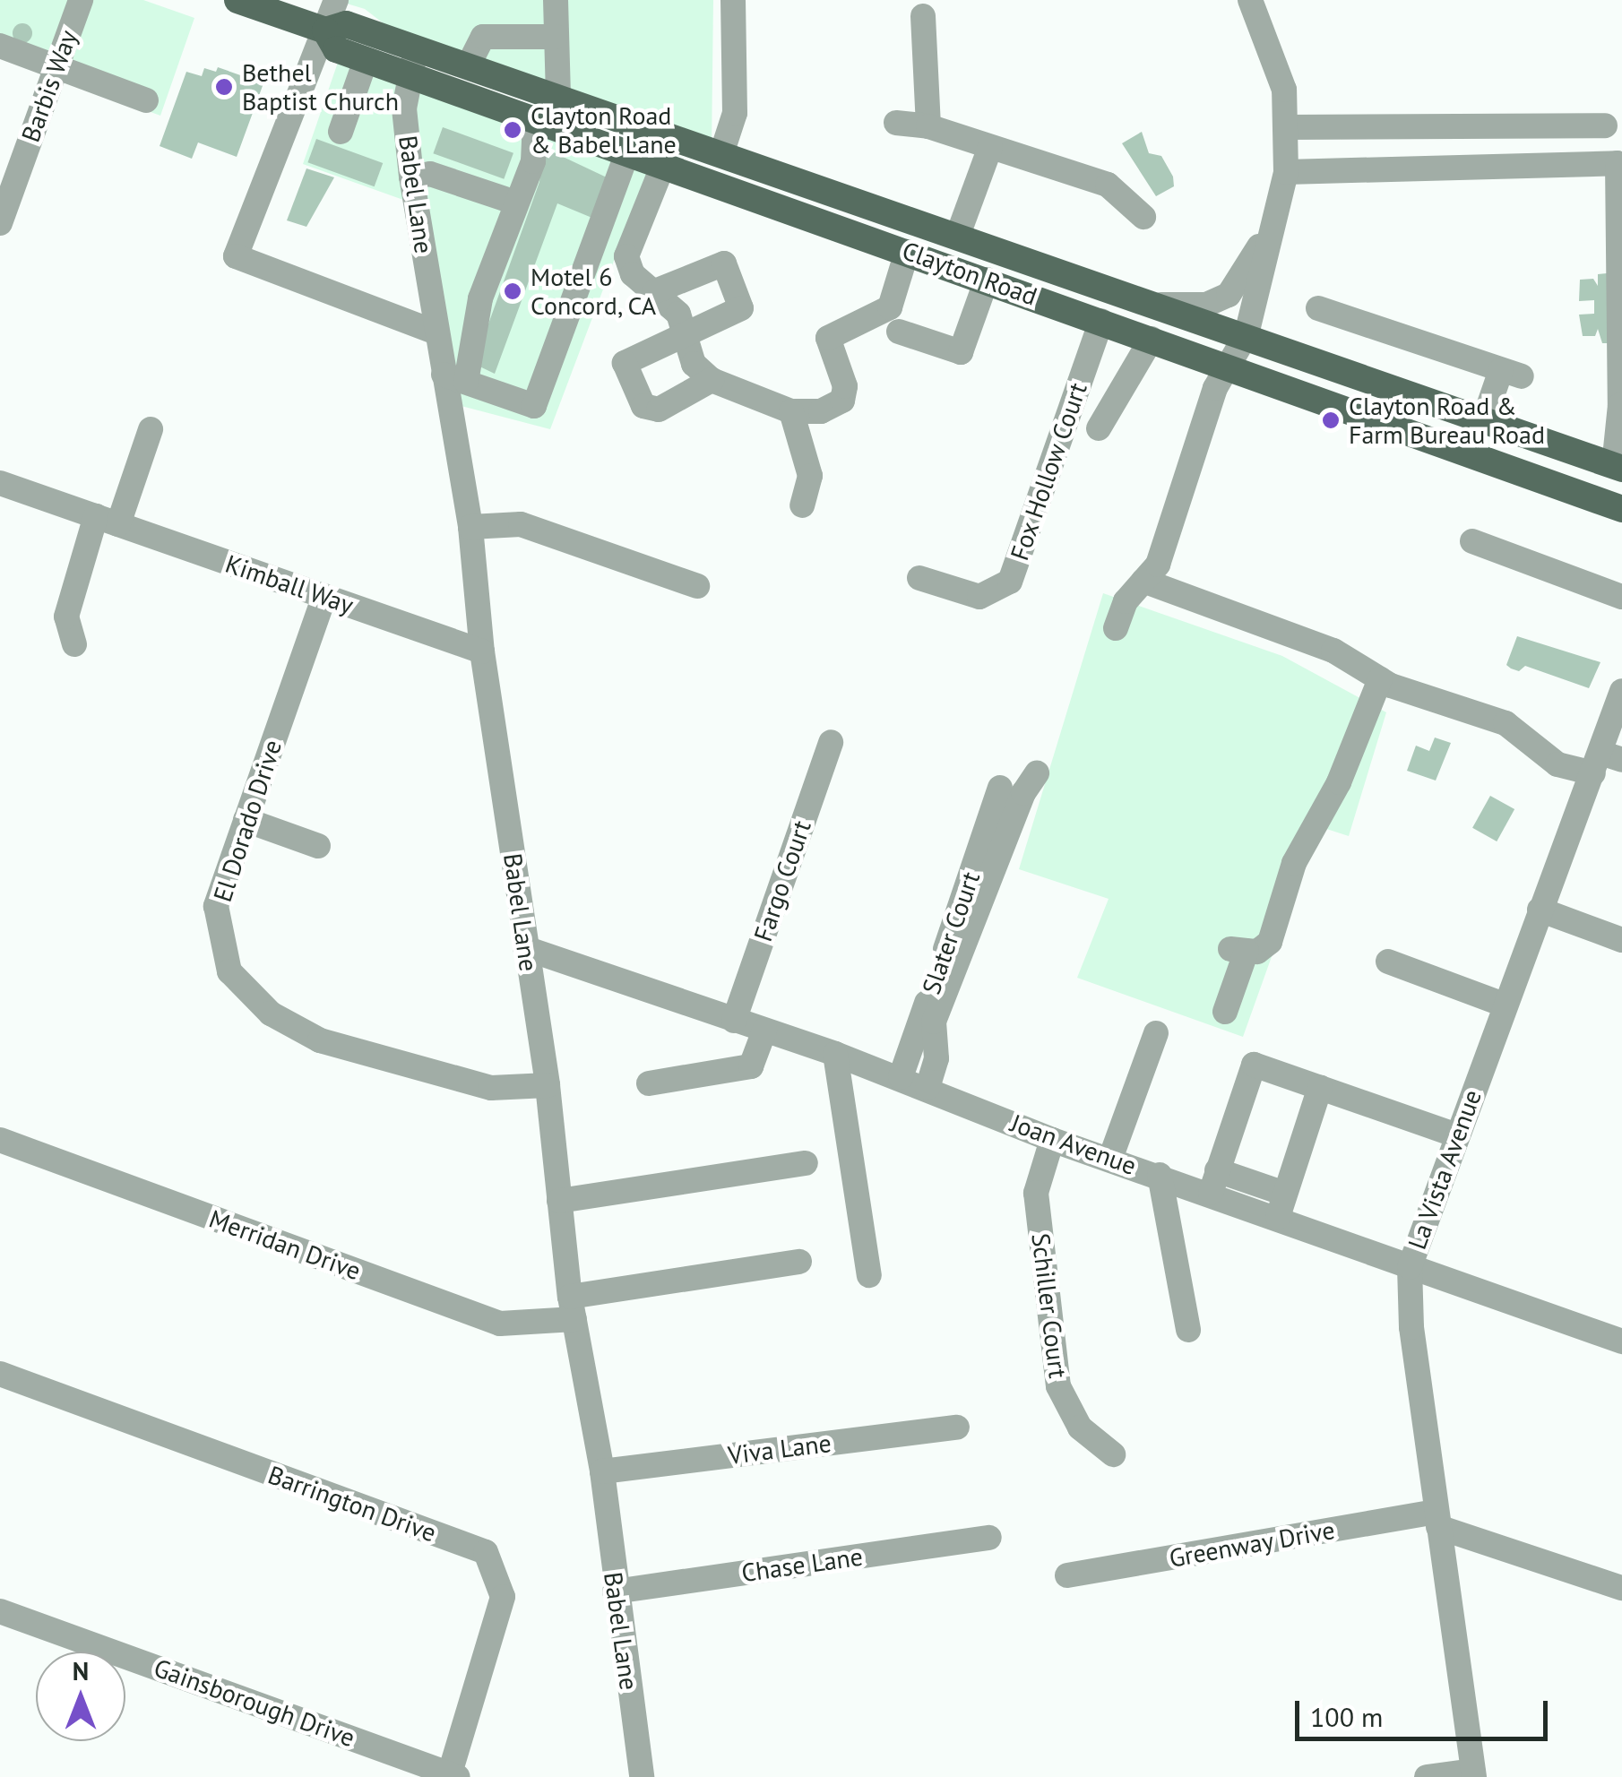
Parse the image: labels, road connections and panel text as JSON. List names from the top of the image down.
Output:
{
  "streets": {
    "main road": ["Clayton Road"],
    "street": [
      "Barbis Way",
      "Babel Lane",
      "Fox Hollow Court",
      "Kimball Way",
      "El Dorado Drive",
      "Fargo Court",
      "Slater Court",
      "Joan Avenue",
      "La Vista Avenue",
      "Merridan Drive",
      "Schiller Court",
      "Viva Lane",
      "Barrington Drive",
      "Greenway Drive",
      "Chase Lane",
      "Gainsborough Drive"
    ]
  },
  "crossings": [
    ["Babel Lane", "Clayton Road"],
    ["Babel Lane", "Kimball Way"],
    ["Babel Lane", "El Dorado Drive"],
    ["Babel Lane", "Joan Avenue"],
    ["Babel Lane", "Merridan Drive"],
    ["Babel Lane", "Viva Lane"],
    ["Babel Lane", "Chase Lane"],
    ["Clayton Road", "Fox Hollow Court"],
    ["Kimball Way", "El Dorado Drive"],
    ["Fargo Court", "Joan Avenue"],
    ["Slater Court", "Joan Avenue"],
    ["Joan Avenue", "La Vista Avenue"],
    ["Joan Avenue", "Schiller Court"],
    ["La Vista Avenue", "Greenway Drive"],
    ["Barrington Drive", "Gainsborough Drive"]
  ],
  "places": [
    "Bethel Baptist Church",
    "Clayton Road & Babel Lane",
    "Motel 6 Concord, CA",
    "Clayton Road & Farm Bureau Road"
  ],
  "scale_bar": "100 m",
  "north": "top"
}
